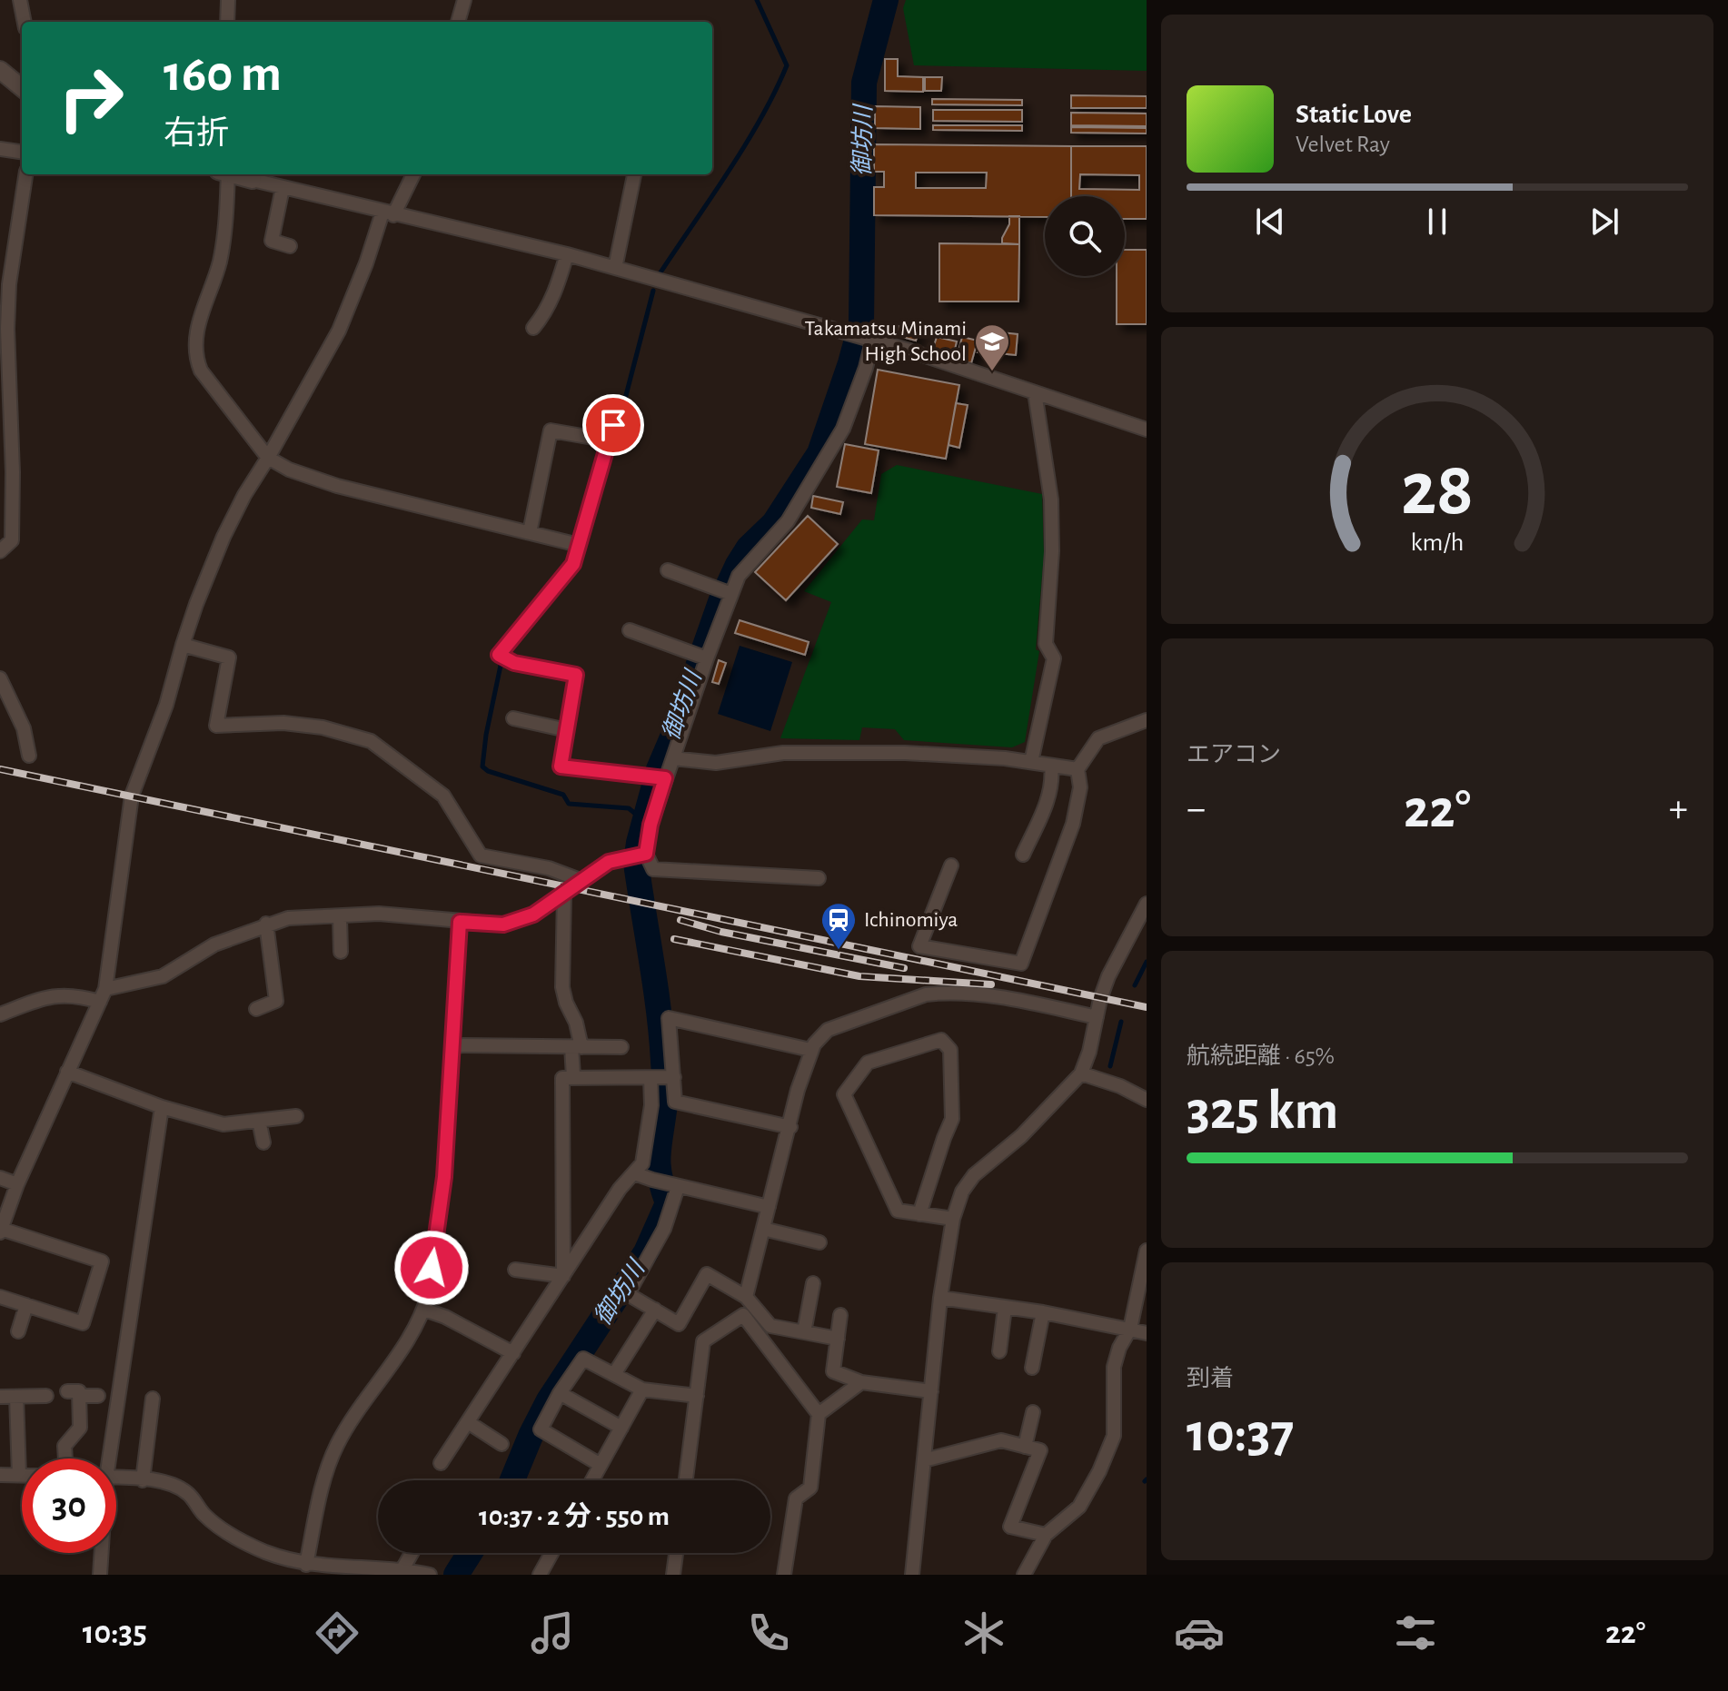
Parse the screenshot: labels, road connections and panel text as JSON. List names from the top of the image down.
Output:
{
  "water": ["御坊川"],
  "places": {
    "school or university": ["Takamatsu Minami High School"],
    "station": ["Ichinomiya"]
  },
  "page": {
    "turn": ["160 m", "右折"],
    "song": ["Static Love", "Velvet Ray"],
    "tile": [
      "エアコン",
      ["航続距離 · 65%", "325 km"],
      ["到着", "10:37"]
    ],
    "heat": ["−", "22°", "+"],
    "limit": "30",
    "trip": "10:37 · 2 分 · 550 m",
    "tabs": ["10:35", "22°"],
    "gauge": ["28", "km/h"]
  }
}
